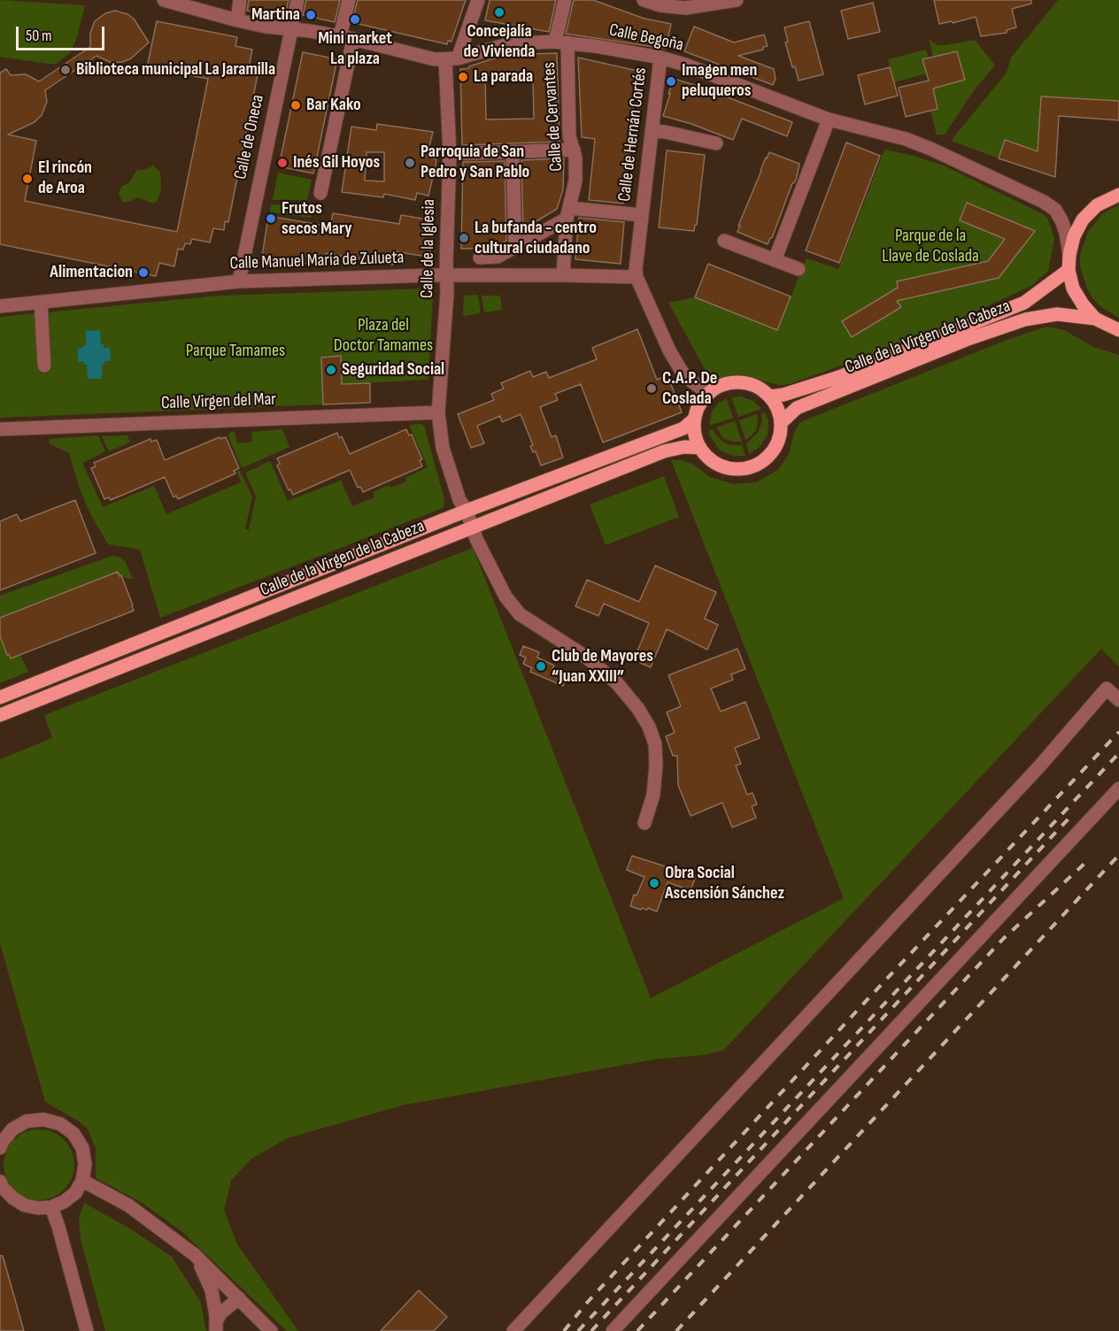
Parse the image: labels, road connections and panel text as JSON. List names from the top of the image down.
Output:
{
  "streets": {
    "main road": ["Calle de la Virgen de la Cabeza"],
    "street": [
      "Calle Begoña",
      "Calle de Cervantes",
      "Calle de Hernán Cortés",
      "Calle de Oneca",
      "Calle de la Iglesia",
      "Calle Manuel María de Zulueta",
      "Calle Virgen del Mar"
    ]
  },
  "crossings": [
    ["Calle Begoña", "Calle de Cervantes"],
    ["Calle Begoña", "Calle de Hernán Cortés"],
    ["Calle Begoña", "Calle de Oneca"],
    ["Calle Begoña", "Calle de la Iglesia"],
    ["Calle de Cervantes", "Calle de Hernán Cortés"],
    ["Calle de Cervantes", "Calle Manuel María de Zulueta"],
    ["Calle de Hernán Cortés", "Calle Manuel María de Zulueta"],
    ["Calle de Oneca", "Calle Manuel María de Zulueta"],
    ["Calle de la Iglesia", "Calle Manuel María de Zulueta"],
    ["Calle de la Iglesia", "Calle de la Virgen de la Cabeza"],
    ["Calle de la Iglesia", "Calle Virgen del Mar"]
  ],
  "parks": ["Parque de la Llave de Coslada", "Plaza del Doctor Tamames", "Parque Tamames"],
  "places": [
    "Concejalía de Vivienda",
    "Martina",
    "Mini market La plaza",
    "Biblioteca municipal La Jaramilla",
    "La parada",
    "Imagen men peluqueros",
    "Bar Kako",
    "Inés Gil Hoyos",
    "Parroquia de San Pedro y San Pablo",
    "El rincón de Aroa",
    "Frutos secos Mary",
    "La bufanda - centro cultural ciudadano",
    "Alimentacion",
    "Seguridad Social",
    "C.A.P. De Coslada",
    "Club de Mayores “Juan XXIII”",
    "Obra Social Ascensión Sánchez"
  ],
  "scale_bar": "50 m"
}
